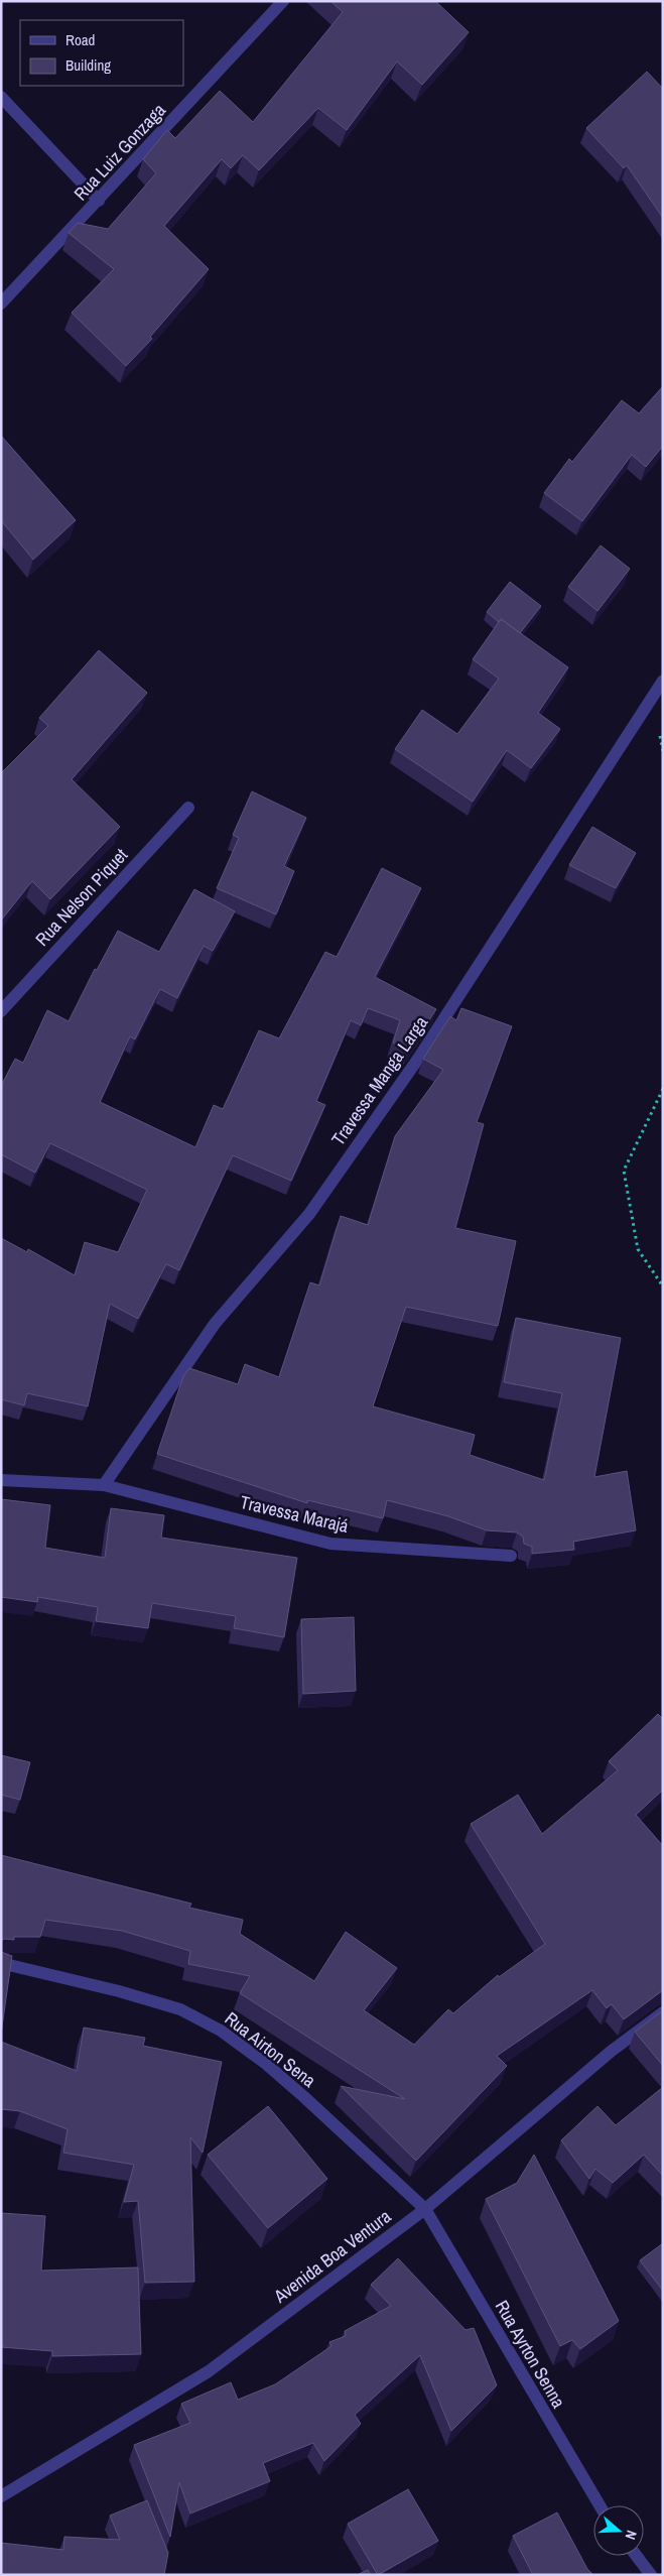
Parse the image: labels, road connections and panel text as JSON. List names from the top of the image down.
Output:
{
  "streets": {
    "street": [
      "Rua Luiz Gonzaga",
      "Rua Nelson Piquet",
      "Travessa Manga Larga",
      "Travessa Marajá",
      "Rua Airton Sena",
      "Avenida Boa Ventura",
      "Rua Ayrton Senna"
    ]
  },
  "crossings": [
    ["Travessa Manga Larga", "Travessa Marajá"],
    ["Rua Airton Sena", "Avenida Boa Ventura"],
    ["Rua Airton Sena", "Rua Ayrton Senna"],
    ["Avenida Boa Ventura", "Rua Ayrton Senna"]
  ],
  "legend": ["Road", "Building"],
  "north": "right"
}
